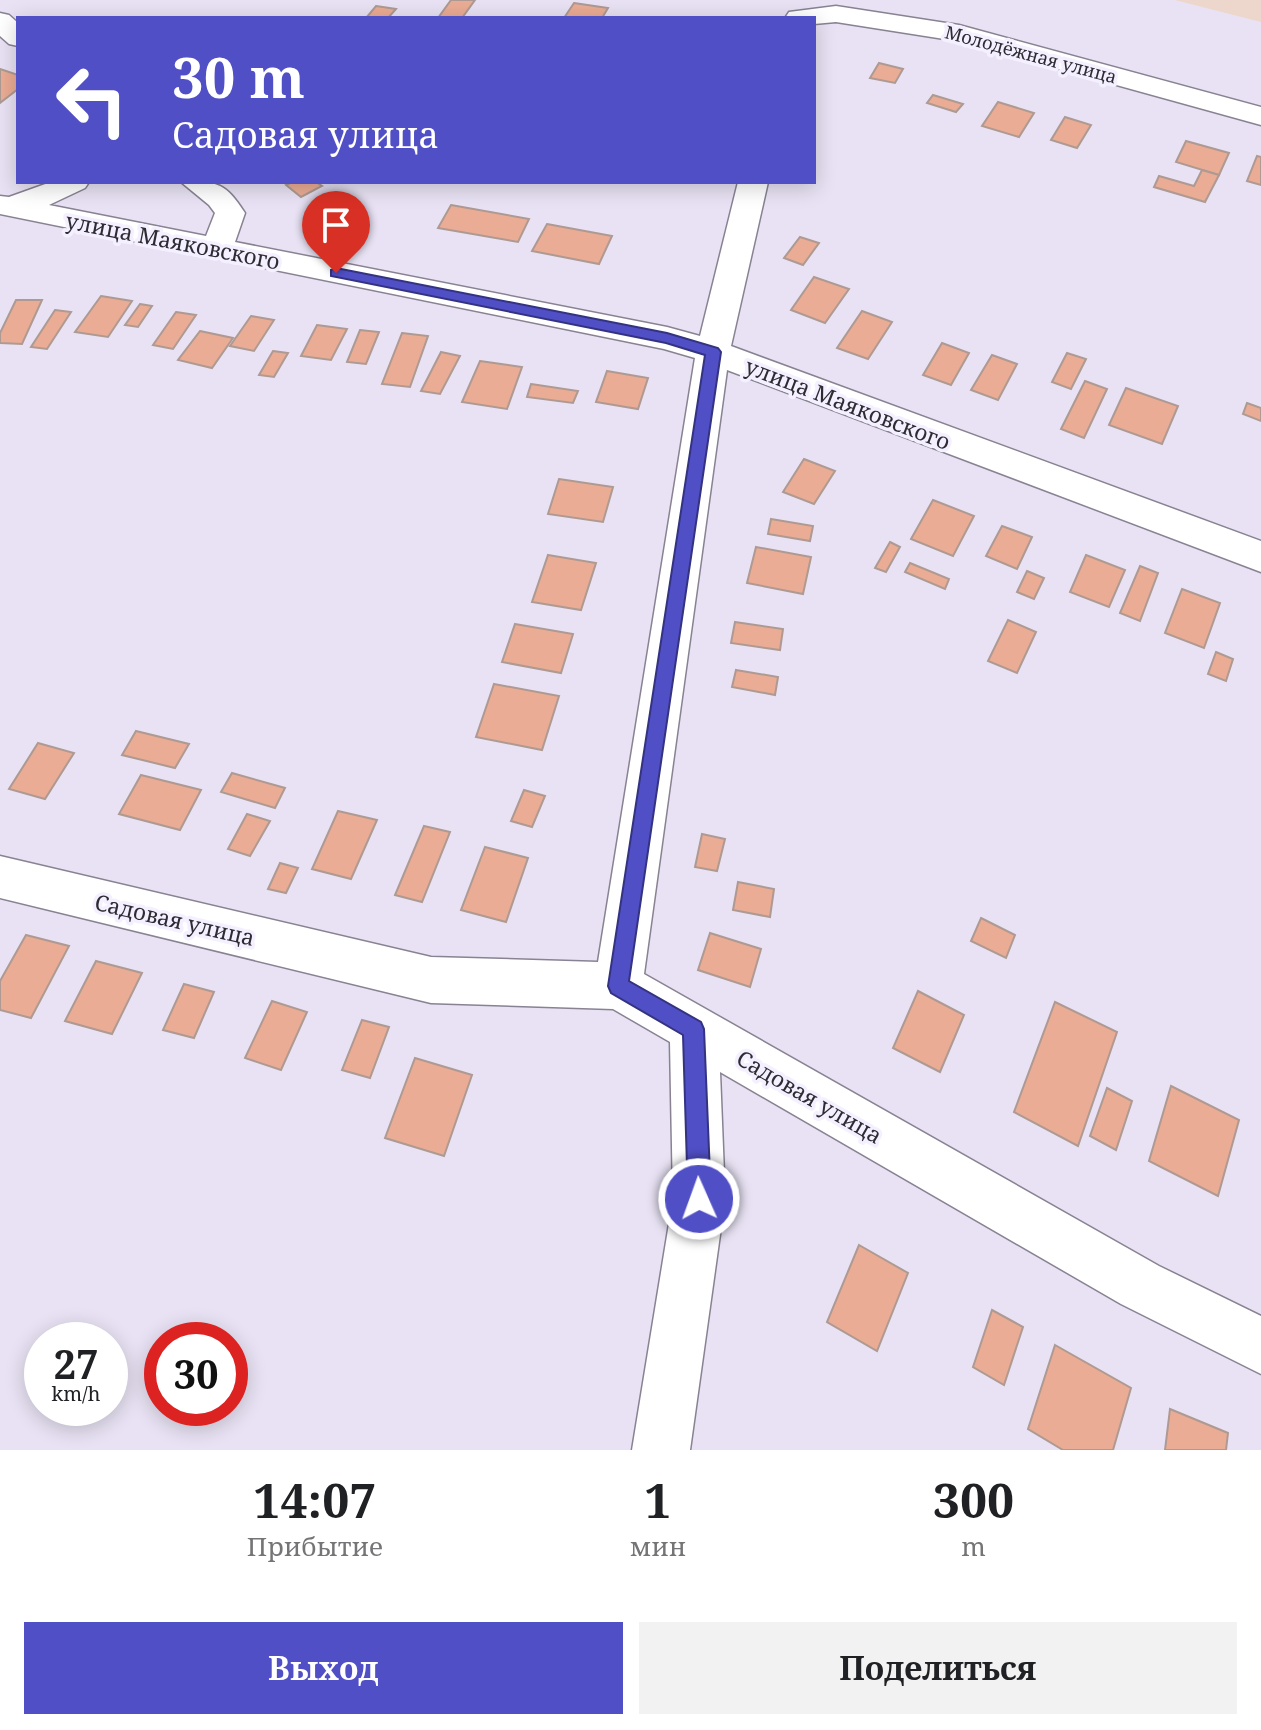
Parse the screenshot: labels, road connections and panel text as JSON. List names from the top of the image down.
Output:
{
  "streets": {
    "street": ["Молодёжная улица", "улица Маяковского", "Садовая улица"]
  },
  "page": {
    "turn": ["30 m", "Садовая улица"],
    "speed": "27 km/h",
    "limit": "30",
    "eta": [
      "14:07",
      "Прибытие",
      "1",
      "мин",
      "300",
      "m"
    ],
    "buttons": ["Выход", "Поделиться"]
  }
}
